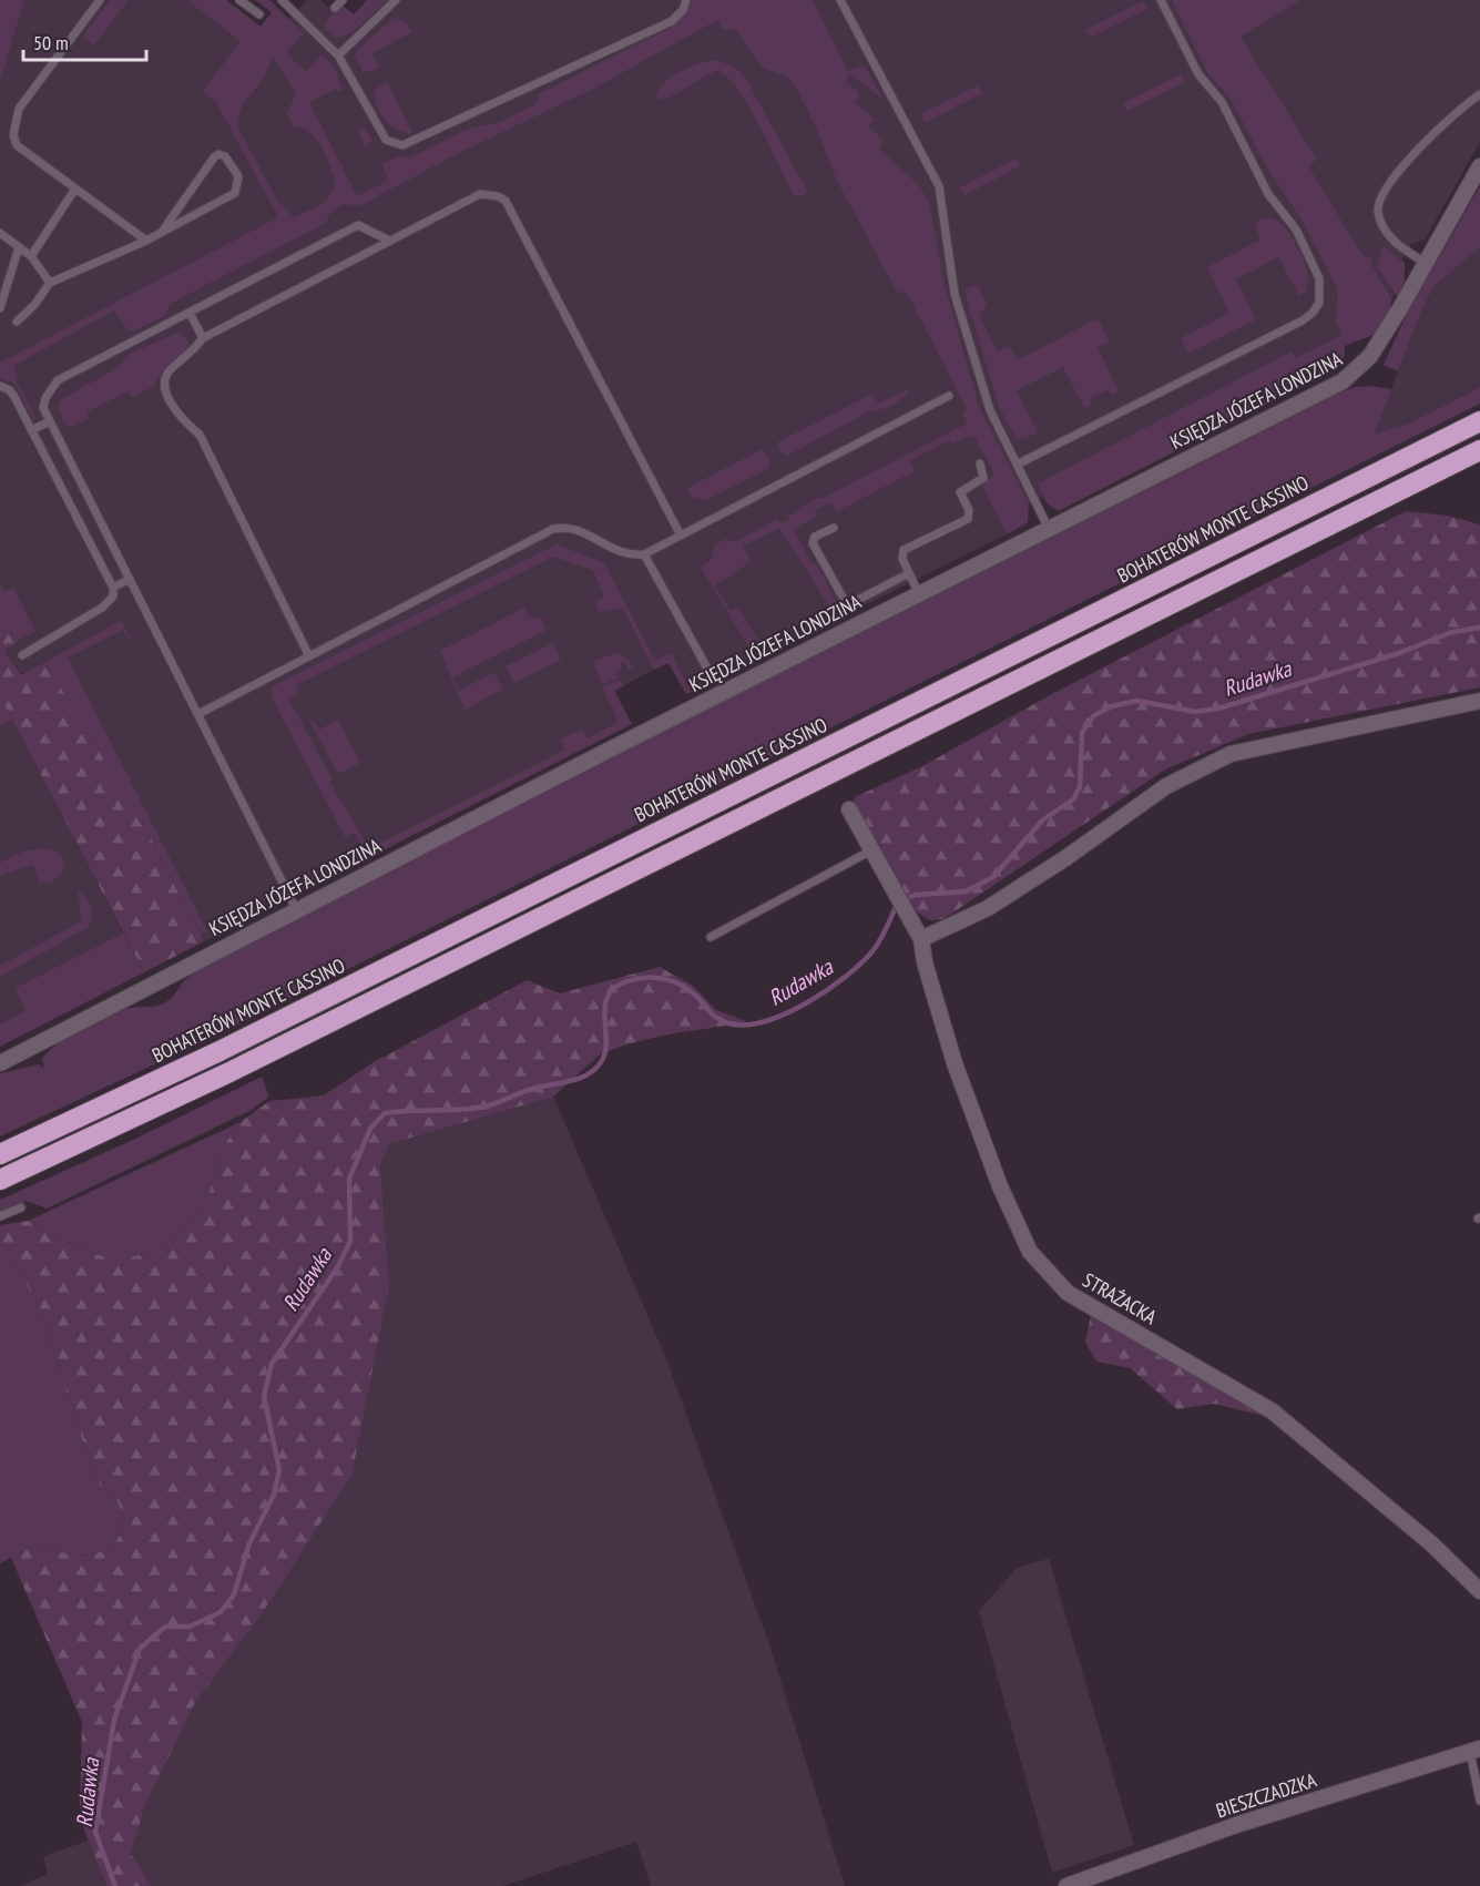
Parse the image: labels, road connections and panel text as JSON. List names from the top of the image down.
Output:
{
  "streets": {
    "highway": ["BOHATERÓW MONTE CASSINO"],
    "street": ["KSIĘDZA JÓZEFA LONDZINA", "STRAŻACKA", "BIESZCZADZKA"]
  },
  "water": ["Rudawka"],
  "scale_bar": "50 m"
}
